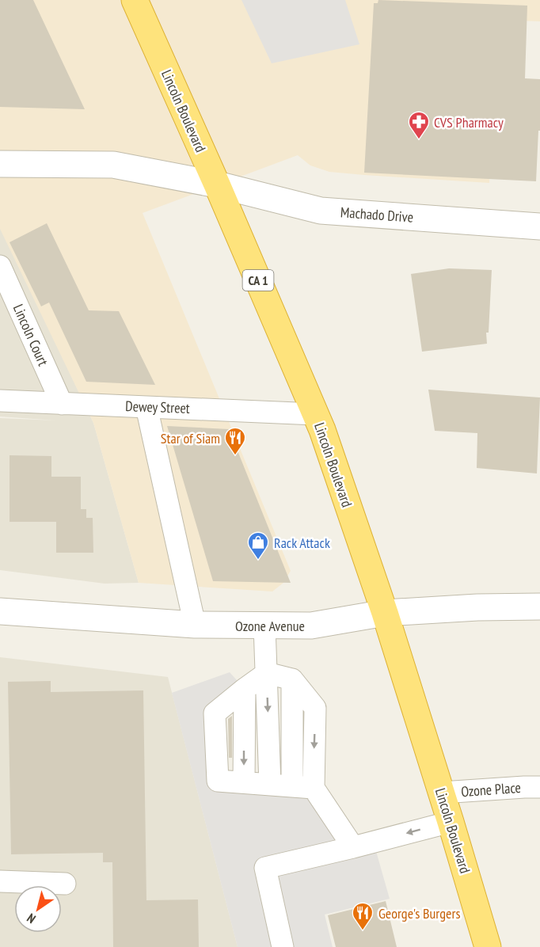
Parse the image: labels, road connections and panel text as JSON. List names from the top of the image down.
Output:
{
  "streets": {
    "highway": ["Lincoln Boulevard", "CA 1"],
    "street": ["Machado Drive", "Ozone Avenue"],
    "lane": ["Lincoln Court", "Dewey Street", "Ozone Place"]
  },
  "crossings": [
    ["Lincoln Boulevard", "Machado Drive"],
    ["Lincoln Boulevard", "Dewey Street"],
    ["Lincoln Boulevard", "Ozone Avenue"],
    ["Lincoln Boulevard", "Ozone Place"],
    ["Lincoln Court", "Dewey Street"]
  ],
  "places": {
    "pharmacy": ["CVS Pharmacy"],
    "restaurant": ["Star of Siam", "George's Burgers"],
    "shop": ["Rack Attack"]
  },
  "north": "bottom left"
}
